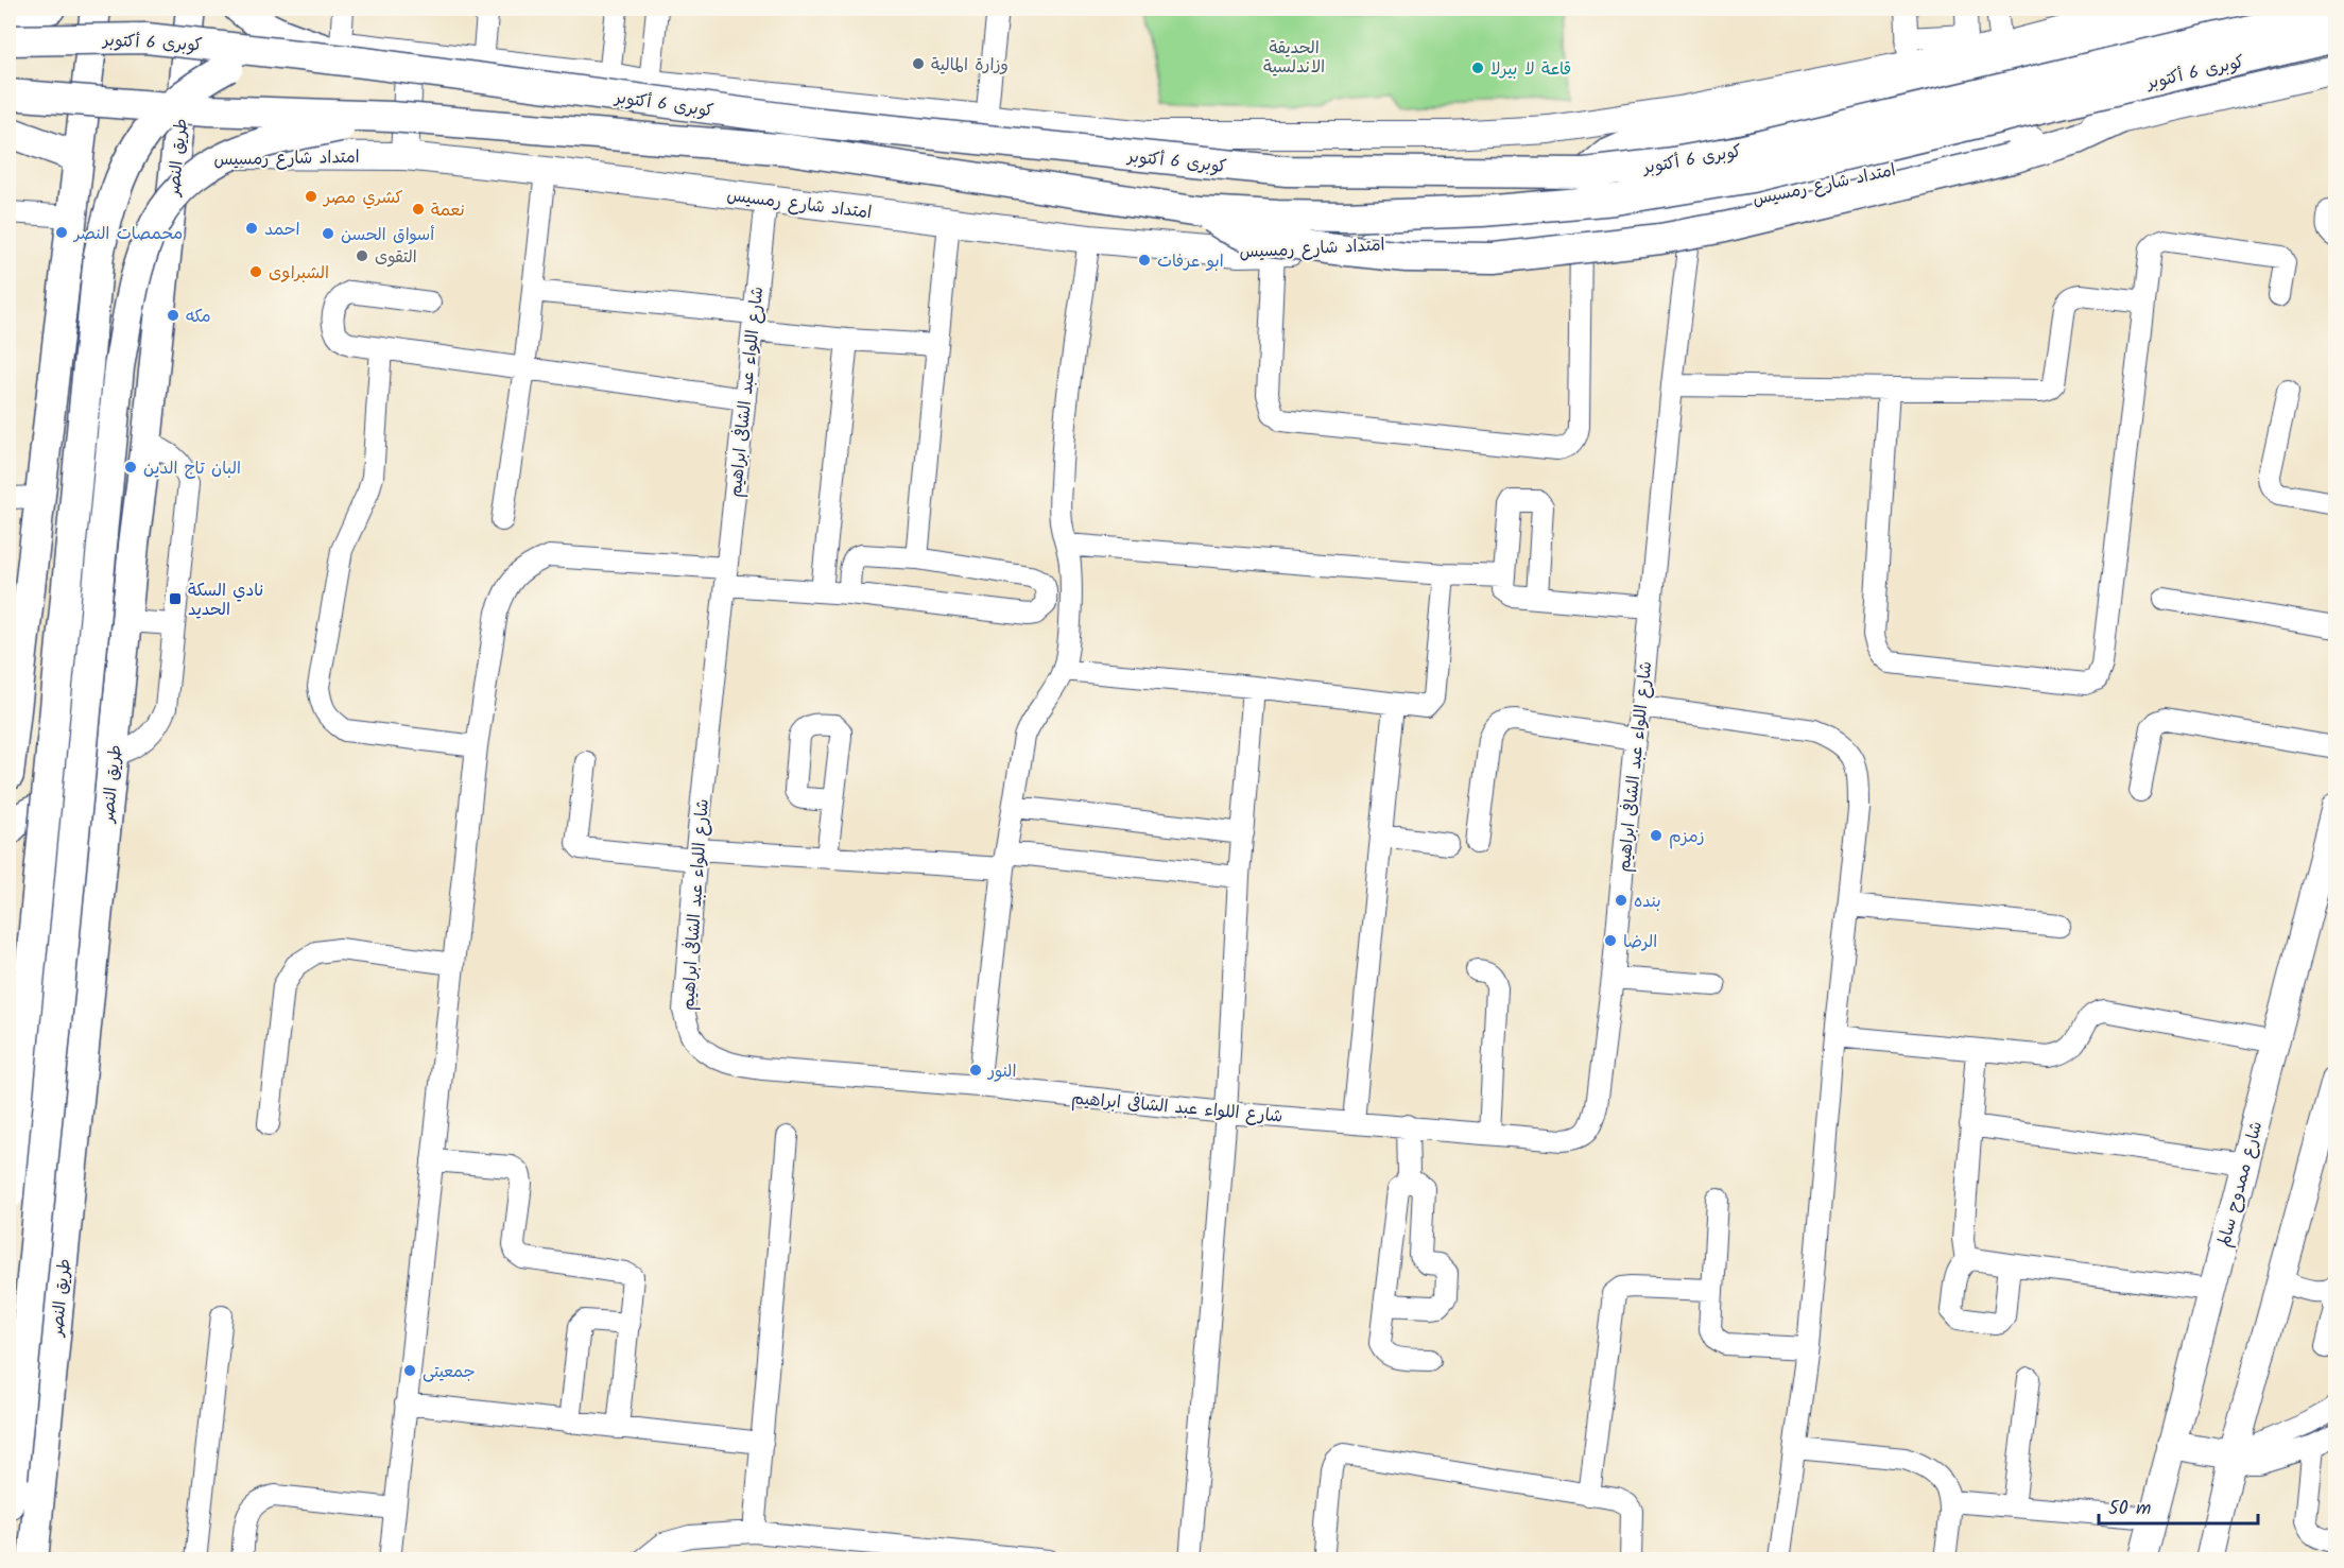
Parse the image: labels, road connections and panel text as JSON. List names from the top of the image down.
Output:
{
  "streets": {
    "highway": ["كوبرى 6 أكتوبر", "طريق النصر"],
    "main road": ["امتداد شارع رمسيس", "شارع ممدوح سالم"],
    "street": ["شارع اللواء عبد الشافى ابراهيم"]
  },
  "crossings": [
    ["طريق النصر", "امتداد شارع رمسيس"],
    ["امتداد شارع رمسيس", "شارع اللواء عبد الشافى ابراهيم"]
  ],
  "parks": ["الحديقة الاندلسية"],
  "places": {
    "other": [
      "وزارة المالية",
      "قاعة لا بيرلا",
      "كشري مصر",
      "نعمة",
      "احمد",
      "محمصات النصر",
      "أسواق الحسن",
      "التقوى",
      "ابو عرفات",
      "الشبراوى",
      "مكه",
      "البان تاج الدين",
      "زمزم",
      "بنده",
      "الرضا",
      "النور",
      "جمعيتى"
    ],
    "transit": ["نادي السكة الحديد"]
  },
  "scale_bar": "50 m"
}
